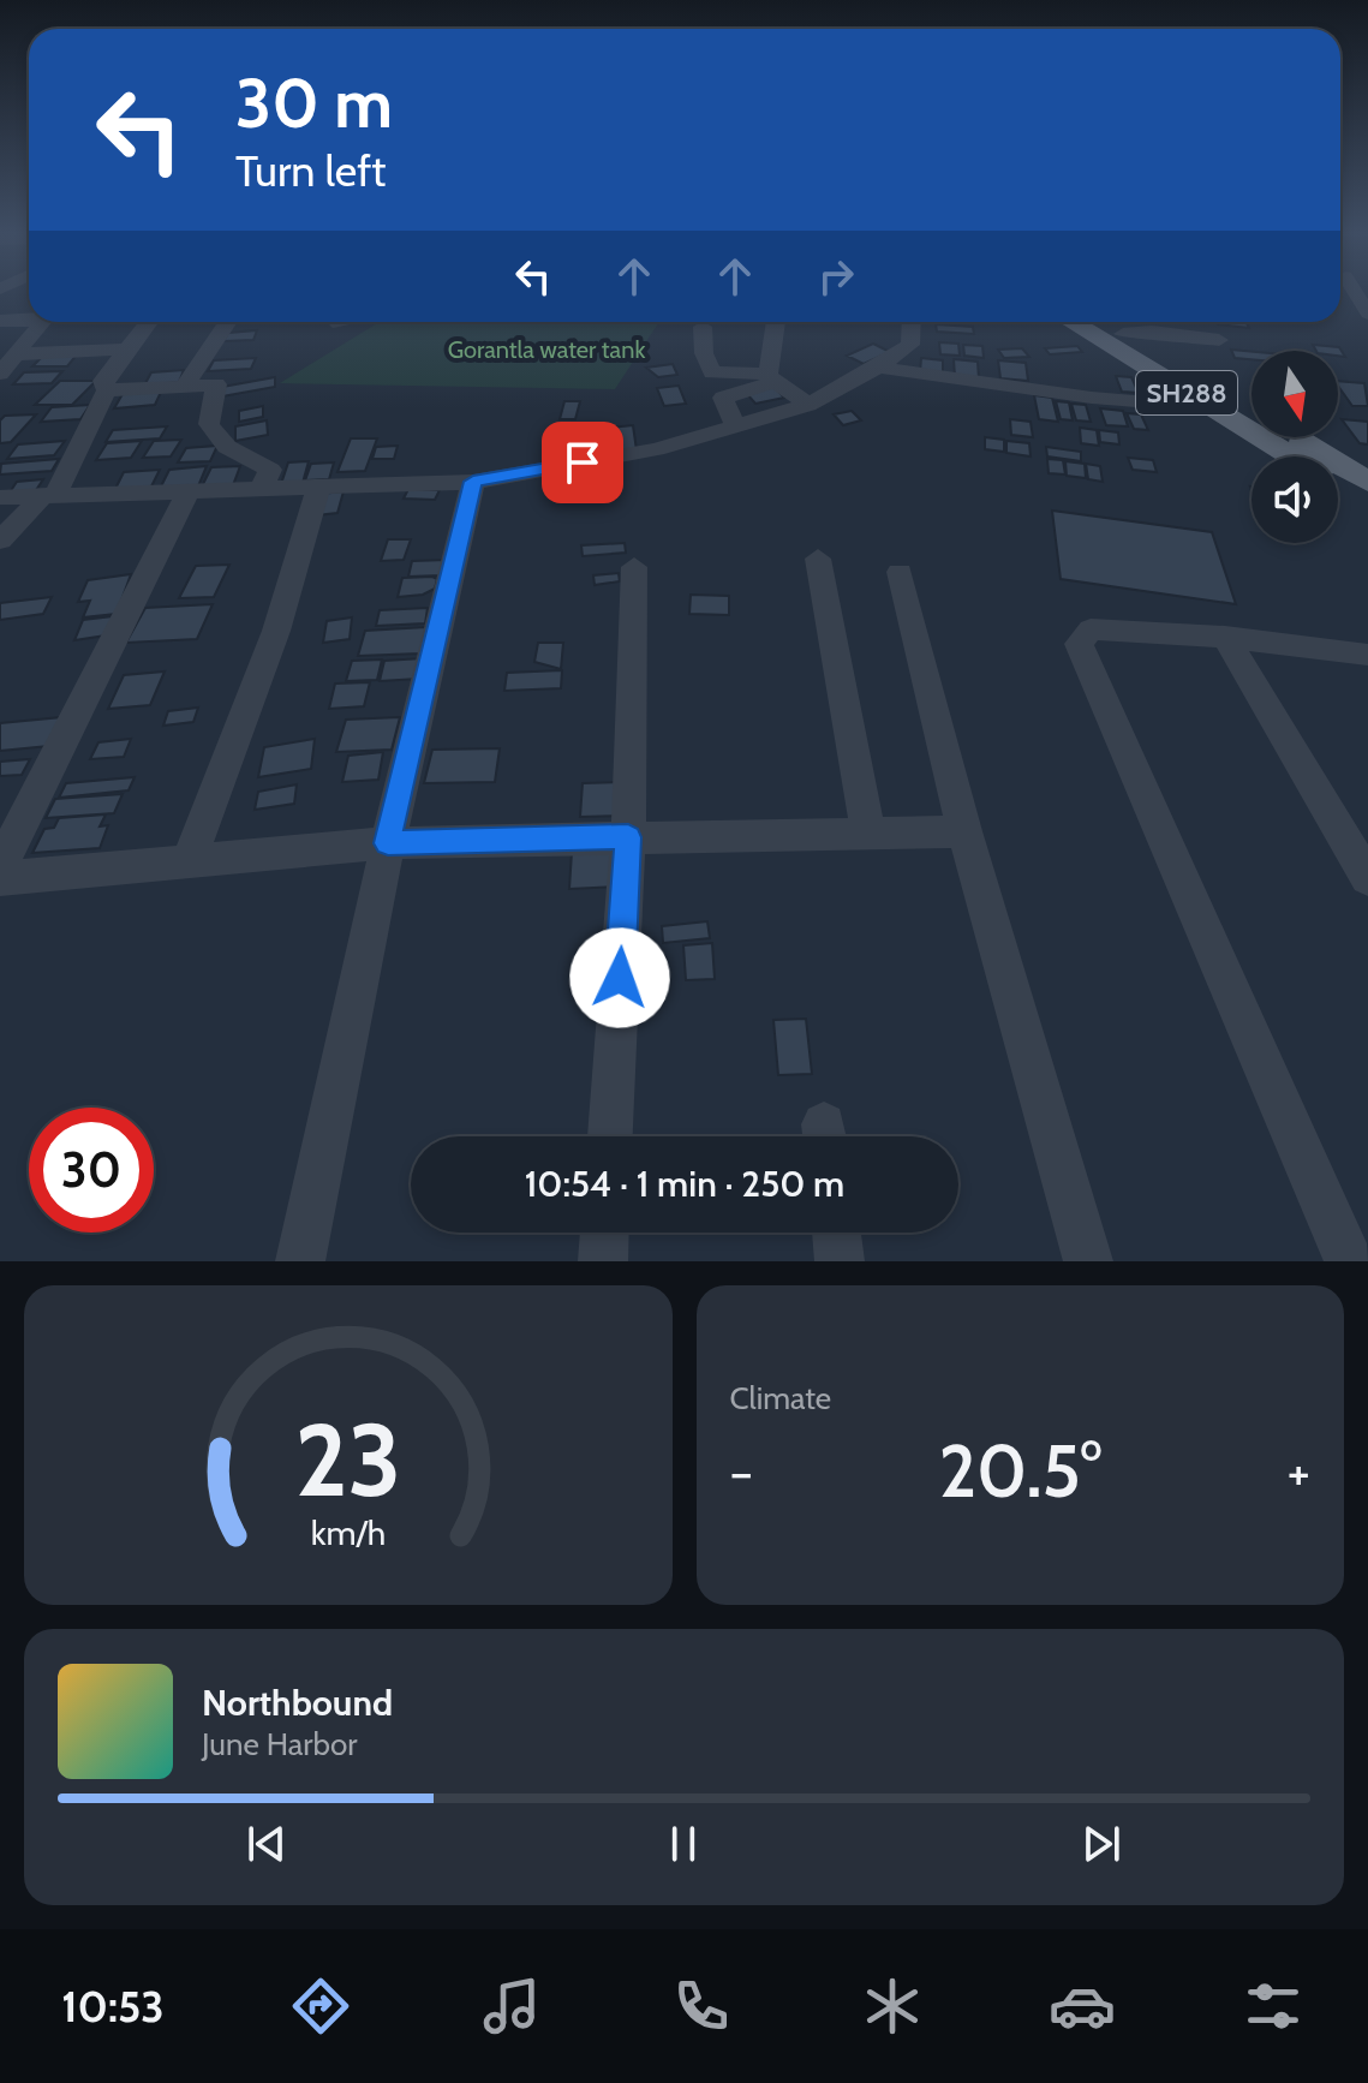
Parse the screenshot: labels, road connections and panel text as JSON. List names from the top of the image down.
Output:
{
  "streets": {
    "main road": ["SH288"]
  },
  "parks": ["Gorantla water tank"],
  "north": "bottom",
  "page": {
    "turn": ["30 m", "Turn left"],
    "limit": "30",
    "trip": "10:54 · 1 min · 250 m",
    "tile": "Climate",
    "heat": ["−", "20.5°", "+"],
    "song": ["Northbound", "June Harbor"],
    "tabs": "10:53",
    "gauge": ["23", "km/h"]
  }
}
